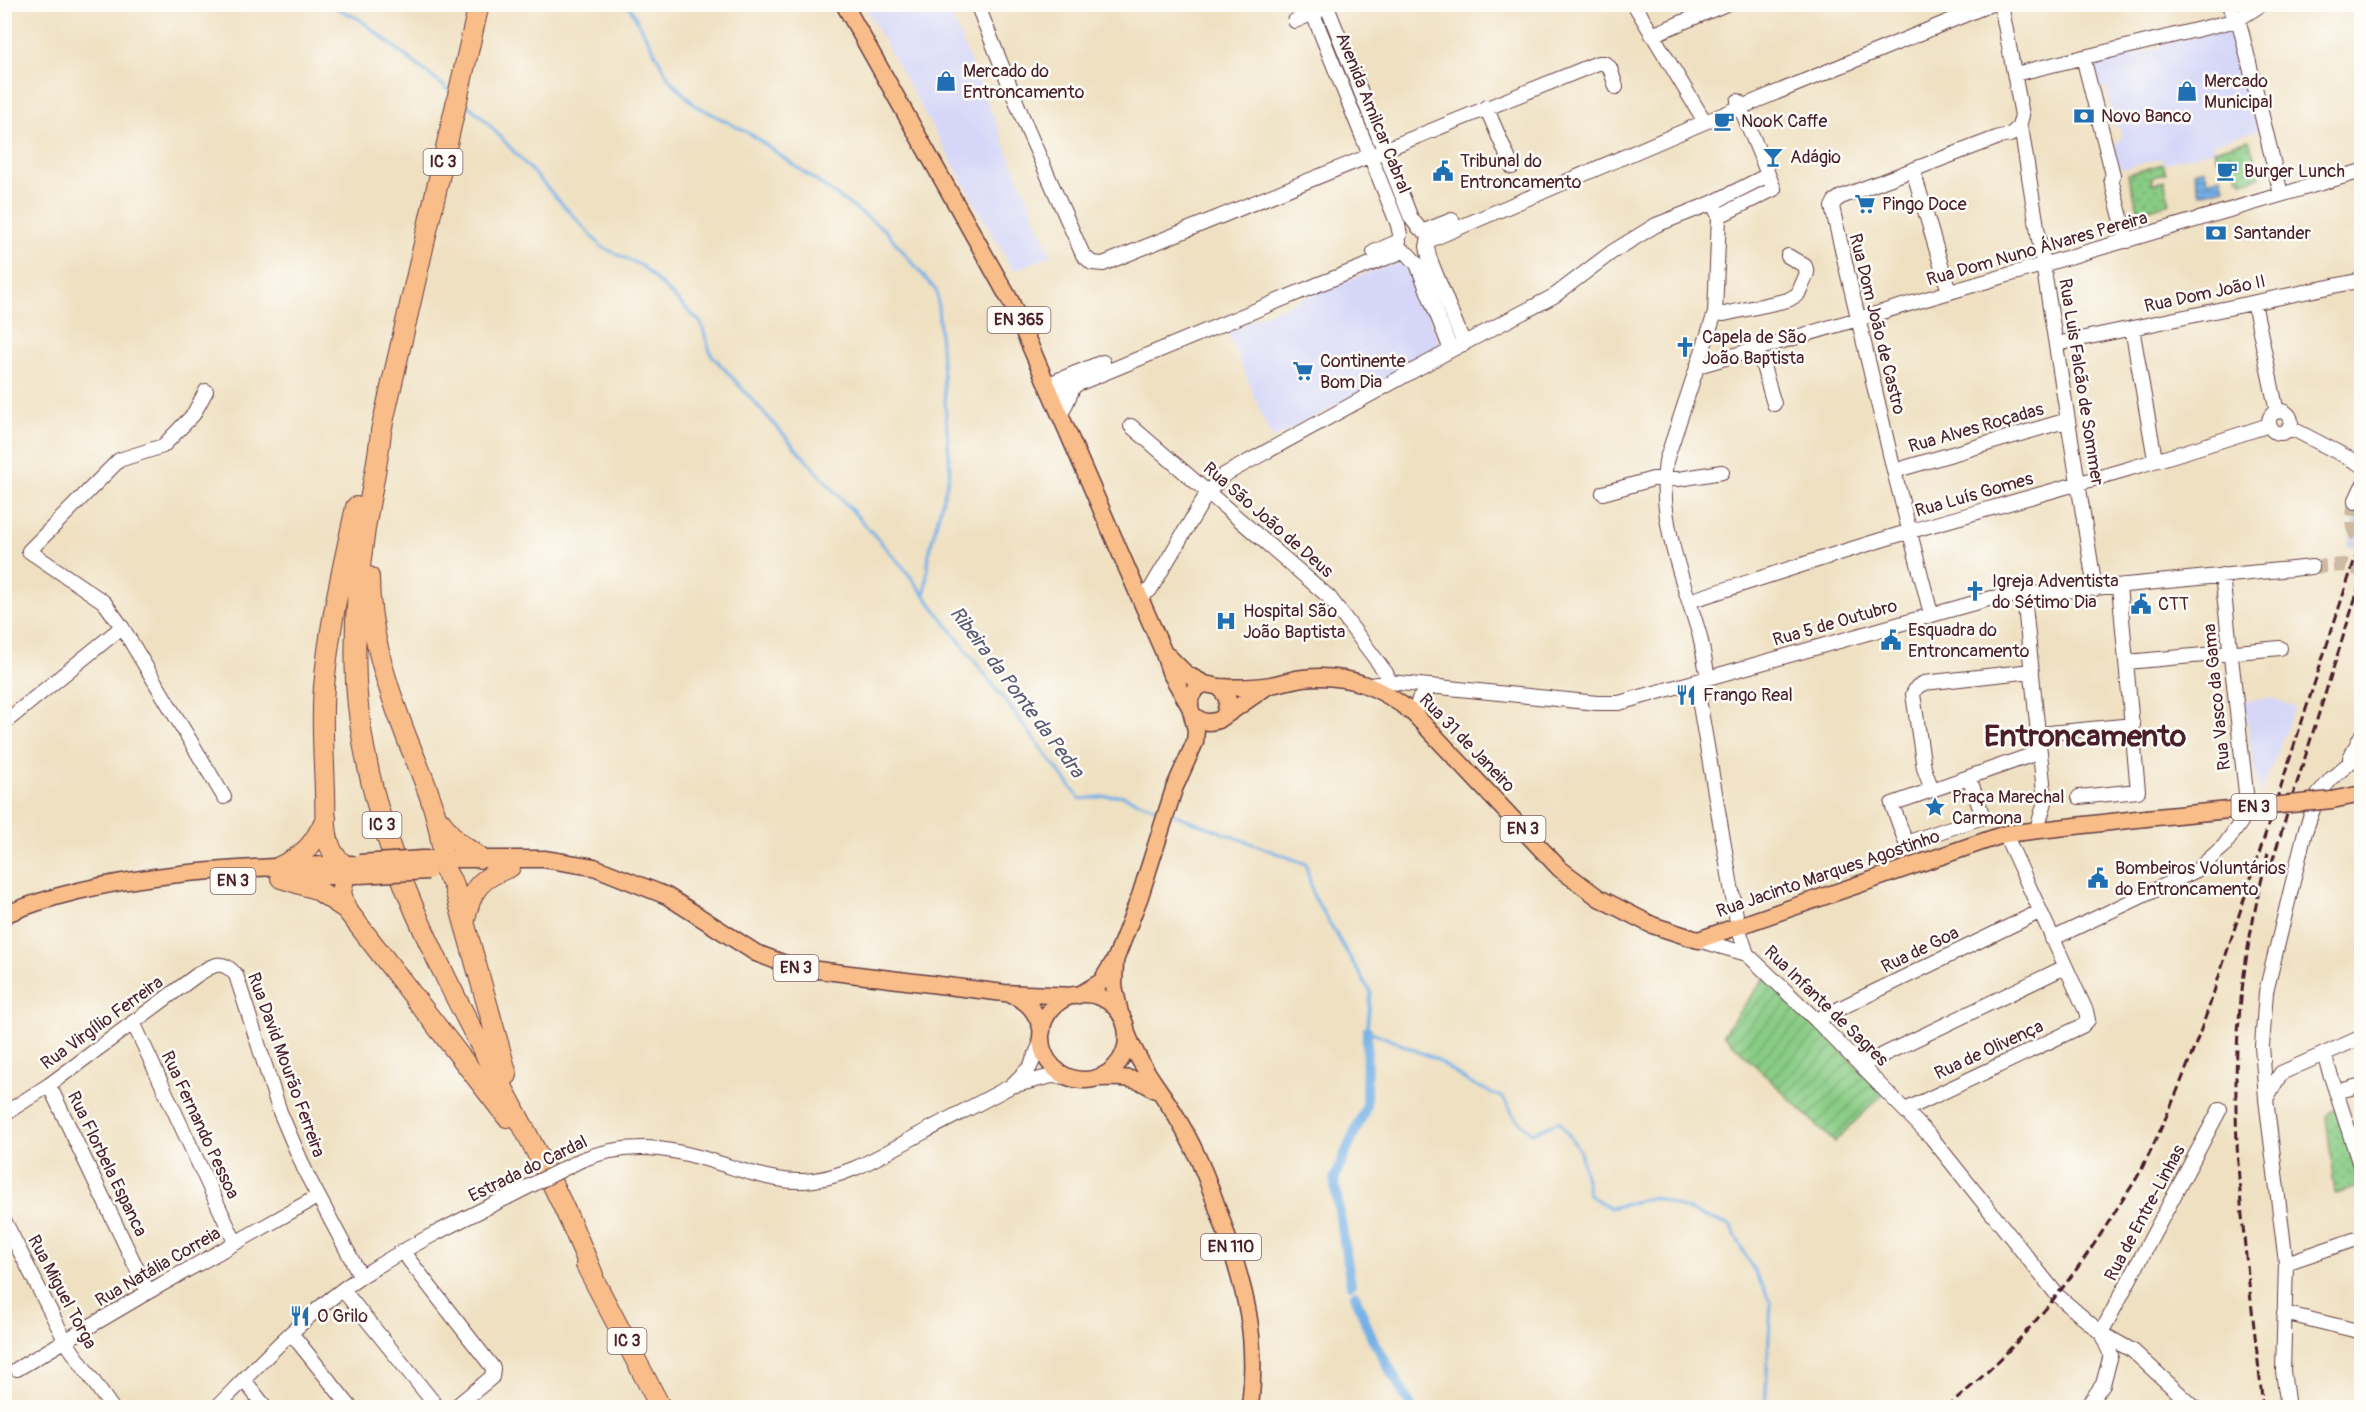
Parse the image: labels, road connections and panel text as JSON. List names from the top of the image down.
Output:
{
  "streets": {
    "highway": ["IC 3"],
    "main road": [
      "EN 365",
      "Rua 31 de Janeiro",
      "EN 3",
      "Rua Jacinto Marques Agostinho",
      "EN 110"
    ],
    "street": [
      "Avenida Amilcar Cabral",
      "Rua Dom Nuno Álvares Pereira",
      "Rua Dom João II",
      "Rua Dom João de Castro",
      "Rua Luis Falcão de Sommer",
      "Rua Alves Roçadas",
      "Rua Luís Gomes",
      "Rua São João de Deus",
      "Rua 5 de Outubro",
      "Rua Vasco da Gama",
      "Rua de Goa",
      "Rua Infante de Sagres",
      "Rua Virgílio Ferreira",
      "Rua de Olivença",
      "Rua David Mourão Ferreira",
      "Rua Fernando Pessoa",
      "Rua Florbela Espanca",
      "Estrada do Cardal",
      "Rua de Entre-Linhas",
      "Rua Natália Correia",
      "Rua Miguel Torga"
    ]
  },
  "crossings": [
    ["Rua Dom Nuno Álvares Pereira", "Rua Dom João de Castro"],
    ["Rua Dom Nuno Álvares Pereira", "Rua Luis Falcão de Sommer"],
    ["Rua Dom Nuno Álvares Pereira", "Rua Infante de Sagres"],
    ["Rua Dom João II", "Rua Luis Falcão de Sommer"],
    ["EN 365", "EN 3"],
    ["Rua Dom João de Castro", "Rua Luis Falcão de Sommer"],
    ["Rua Dom João de Castro", "Rua Alves Roçadas"],
    ["Rua Dom João de Castro", "Rua Luís Gomes"],
    ["Rua Dom João de Castro", "Rua 5 de Outubro"],
    ["Rua Luis Falcão de Sommer", "Rua Alves Roçadas"],
    ["Rua Luis Falcão de Sommer", "Rua Luís Gomes"],
    ["Rua Luis Falcão de Sommer", "Rua 5 de Outubro"],
    ["Rua Luís Gomes", "Rua Infante de Sagres"],
    ["Rua São João de Deus", "Rua 5 de Outubro"],
    ["Rua 5 de Outubro", "Rua Vasco da Gama"],
    ["Rua 5 de Outubro", "Rua 31 de Janeiro"],
    ["Rua 5 de Outubro", "EN 3"],
    ["Rua 5 de Outubro", "Rua Infante de Sagres"],
    ["Rua 31 de Janeiro", "EN 3"],
    ["Rua 31 de Janeiro", "Rua Jacinto Marques Agostinho"],
    ["Rua 31 de Janeiro", "Rua Infante de Sagres"],
    ["EN 3", "Rua Jacinto Marques Agostinho"],
    ["Rua Jacinto Marques Agostinho", "Rua Infante de Sagres"],
    ["Rua de Goa", "Rua Infante de Sagres"],
    ["Rua Infante de Sagres", "Rua de Olivença"],
    ["Rua Infante de Sagres", "Rua de Entre-Linhas"],
    ["Rua Virgílio Ferreira", "Rua David Mourão Ferreira"],
    ["Rua Virgílio Ferreira", "Rua Fernando Pessoa"],
    ["Rua Virgílio Ferreira", "Rua Florbela Espanca"],
    ["Rua David Mourão Ferreira", "Estrada do Cardal"],
    ["Rua David Mourão Ferreira", "Rua Natália Correia"],
    ["Rua Fernando Pessoa", "Rua Natália Correia"],
    ["Rua Florbela Espanca", "Rua Natália Correia"],
    ["Rua Natália Correia", "Rua Miguel Torga"]
  ],
  "districts": ["Entroncamento"],
  "water": ["Ribeira da Ponte da Pedra"],
  "places": {
    "shop": ["Mercado do Entroncamento", "Mercado Municipal"],
    "bank": ["Novo Banco", "Santander"],
    "cafe": ["NooK Caffe", "Burger Lunch"],
    "bar": ["Adágio"],
    "public building": [
      "Tribunal do Entroncamento",
      "CTT",
      "Esquadra do Entroncamento",
      "Bombeiros Voluntários do Entroncamento"
    ],
    "supermarket": ["Pingo Doce", "Continente Bom Dia"],
    "church": ["Capela de São João Baptista", "Igreja Adventista do Sétimo Dia"],
    "hospital": ["Hospital São João Baptista"],
    "restaurant": ["Frango Real", "O Grilo"],
    "place": ["Praça Marechal Carmona"]
  }
}
